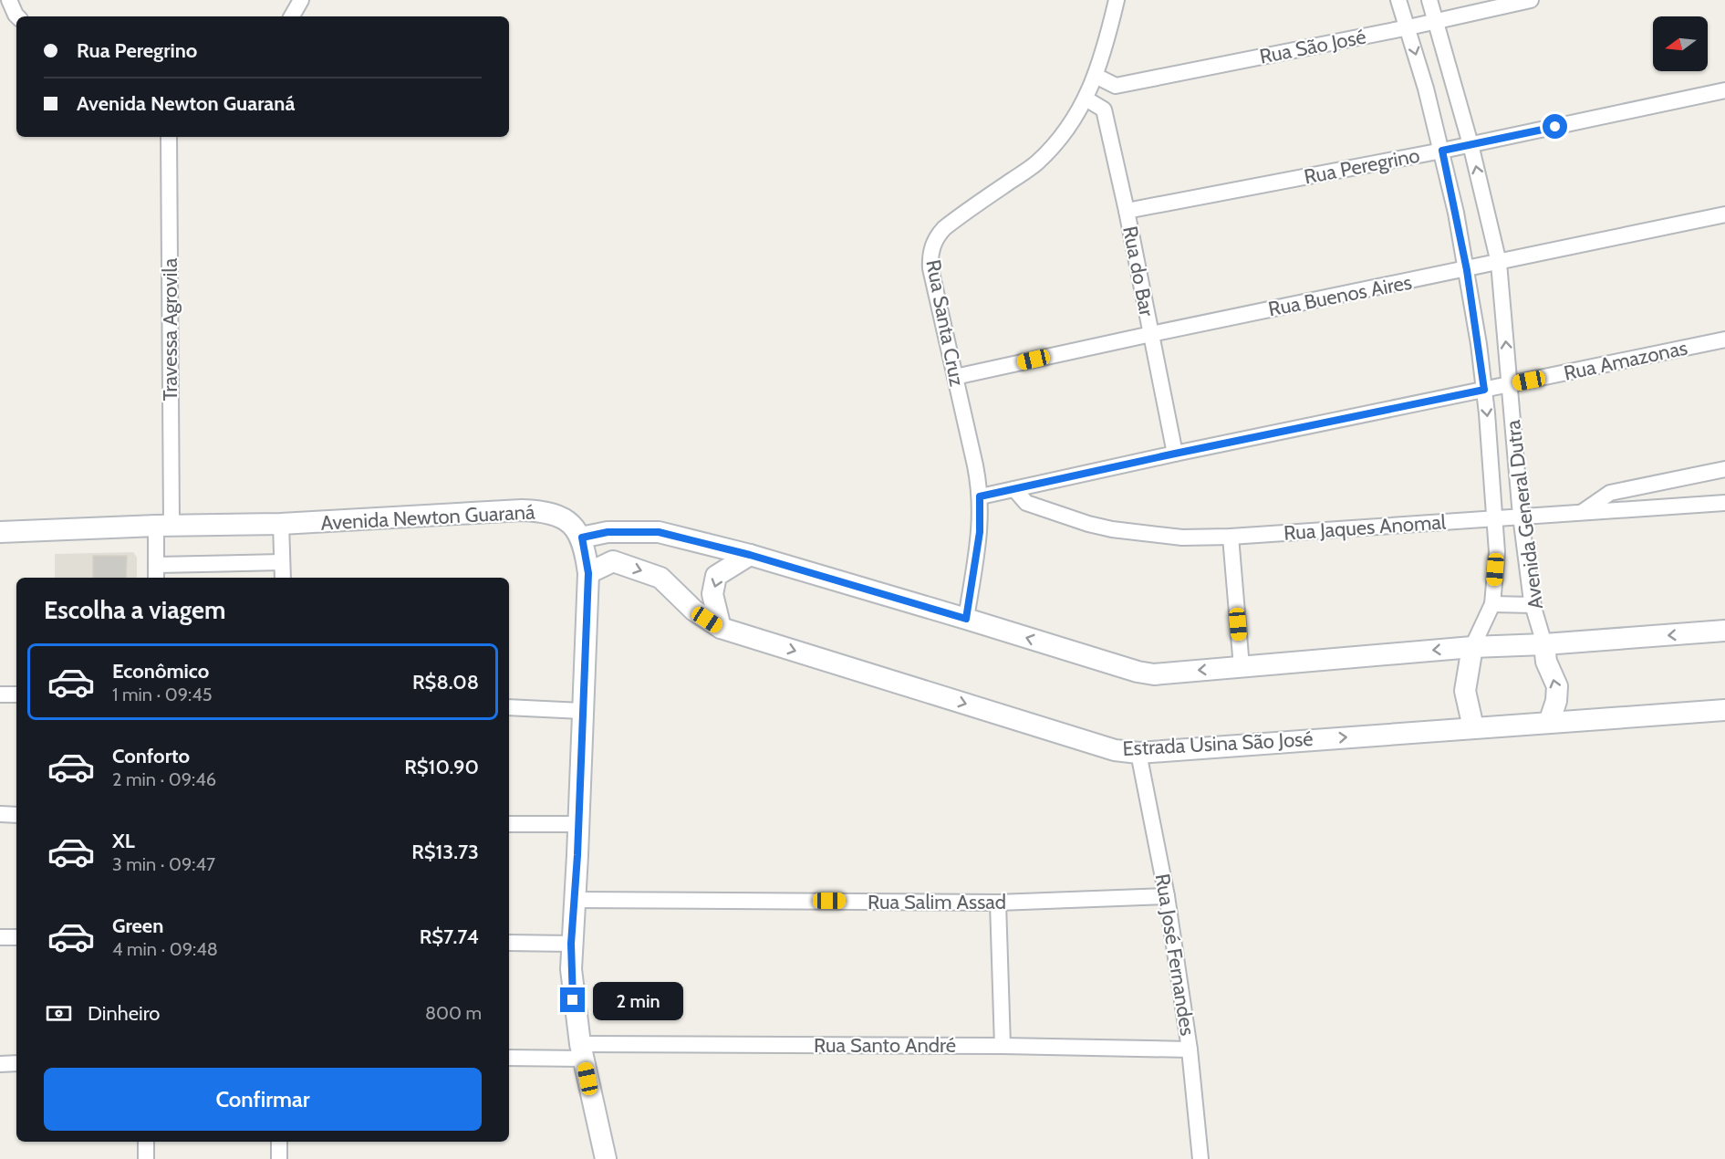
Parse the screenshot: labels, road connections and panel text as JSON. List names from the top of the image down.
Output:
{
  "streets": {
    "main road": ["Avenida Newton Guaraná", "Estrada Usina São José"],
    "street": [
      "Rua São José",
      "Rua Peregrino",
      "Rua do Bar",
      "Rua Buenos Aires",
      "Rua Santa Cruz",
      "Travessa Agrovila",
      "Rua Amazonas",
      "Avenida General Dutra",
      "Rua Jaques Anomal",
      "Rua Salim Assad",
      "Rua José Fernandes",
      "Rua Santo André"
    ]
  },
  "crossings": [
    ["Rua São José", "Rua Santa Cruz"],
    ["Rua São José", "Avenida General Dutra"],
    ["Rua Peregrino", "Rua do Bar"],
    ["Rua Peregrino", "Avenida General Dutra"],
    ["Rua do Bar", "Rua Buenos Aires"],
    ["Rua do Bar", "Rua Santa Cruz"],
    ["Rua do Bar", "Rua Amazonas"],
    ["Rua Buenos Aires", "Rua Santa Cruz"],
    ["Rua Buenos Aires", "Avenida General Dutra"],
    ["Rua Santa Cruz", "Rua Amazonas"],
    ["Travessa Agrovila", "Avenida Newton Guaraná"],
    ["Rua Amazonas", "Avenida General Dutra"],
    ["Rua Amazonas", "Rua Jaques Anomal"],
    ["Avenida General Dutra", "Rua Jaques Anomal"],
    ["Estrada Usina São José", "Rua José Fernandes"],
    ["Rua Salim Assad", "Rua José Fernandes"],
    ["Rua José Fernandes", "Rua Santo André"]
  ],
  "north": "left",
  "page": {
    "banner": ["Rua Peregrino", "Avenida Newton Guaraná"],
    "heading": "Escolha a viagem",
    "list": [
      {
        "name": "Econômico",
        "note": "1 min · 09:45",
        "value": "R$8.08"
      },
      {
        "name": "Conforto",
        "note": "2 min · 09:46",
        "value": "R$10.90"
      },
      {
        "name": "XL",
        "note": "3 min · 09:47",
        "value": "R$13.73"
      },
      {
        "name": "Green",
        "note": "4 min · 09:48",
        "value": "R$7.74"
      }
    ],
    "bubble": "2 min",
    "pay": ["Dinheiro", "800 m"],
    "buttons": "Confirmar"
  }
}
